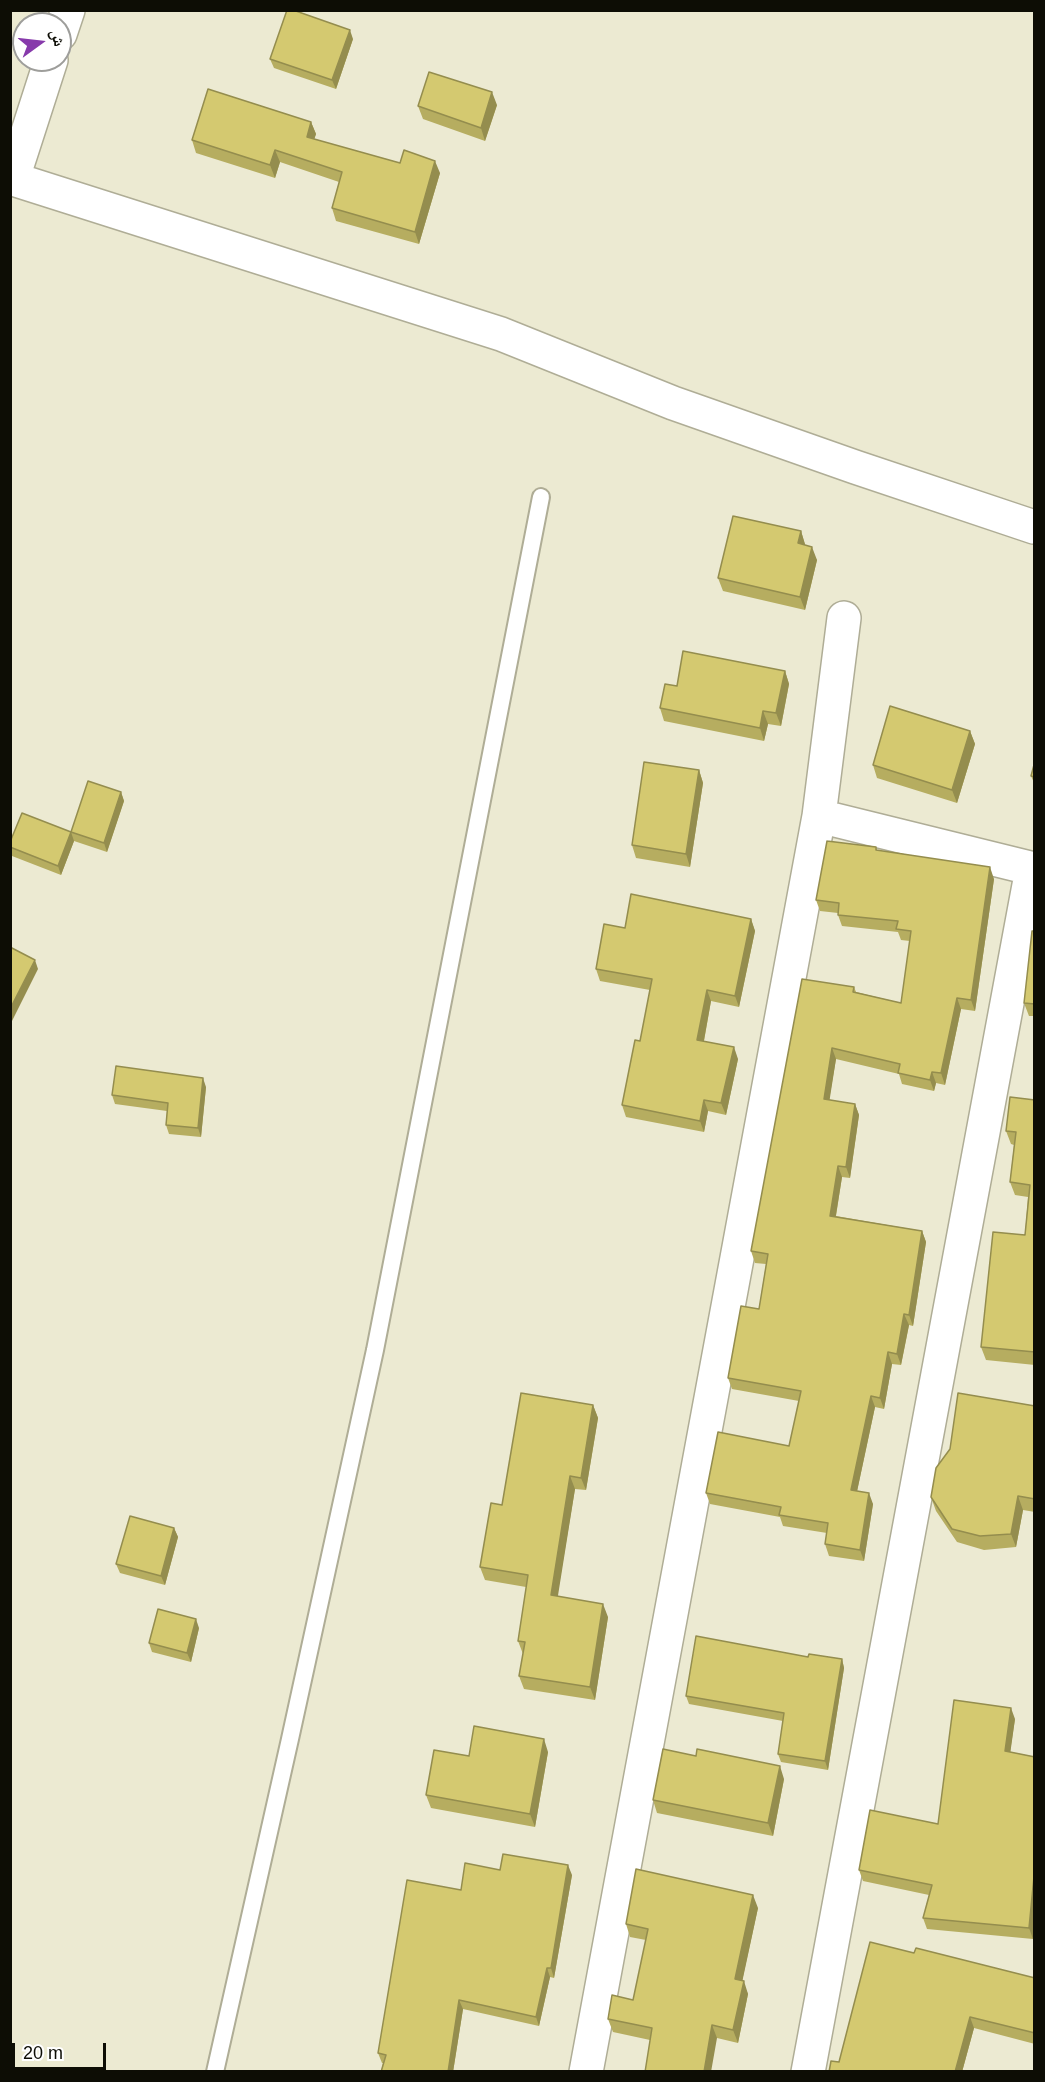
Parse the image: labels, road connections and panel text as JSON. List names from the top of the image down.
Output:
{
  "scale_bar": "20 m",
  "north": "right"
}
